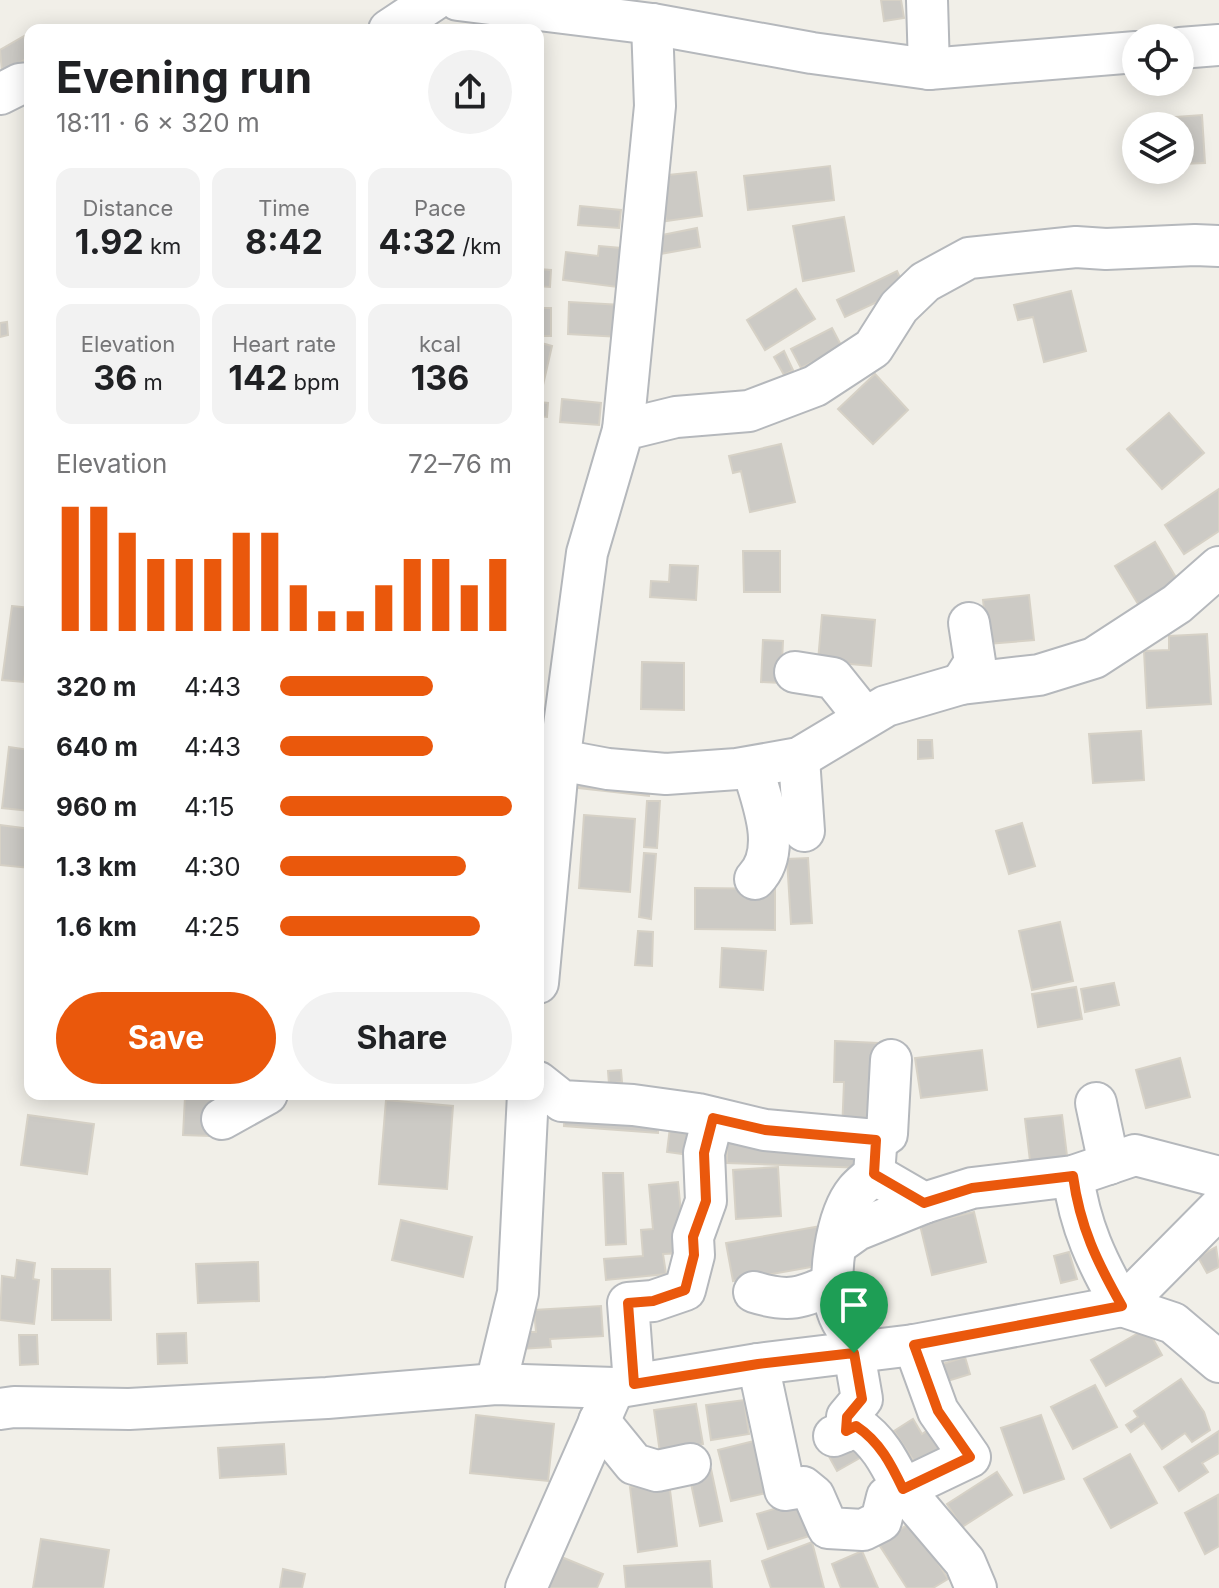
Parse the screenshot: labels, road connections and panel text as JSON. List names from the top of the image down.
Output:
{
  "page": {
    "heading": ["Evening run", "18:11 · 6 × 320 m"],
    "stats": [
      ["Distance", "1.92 km"],
      ["Time", "8:42"],
      ["Pace", "4:32 /km"],
      ["Elevation", "36 m"],
      ["Heart rate", "142 bpm"],
      ["kcal", "136"]
    ],
    "chart": ["Elevation", "72–76 m"],
    "list": [
      {
        "name": "320 m",
        "note": "4:43"
      },
      {
        "name": "640 m",
        "note": "4:43"
      },
      {
        "name": "960 m",
        "note": "4:15"
      },
      {
        "name": "1.3 km",
        "note": "4:30"
      },
      {
        "name": "1.6 km",
        "note": "4:25"
      }
    ],
    "buttons": ["Save", "Share"]
  }
}
